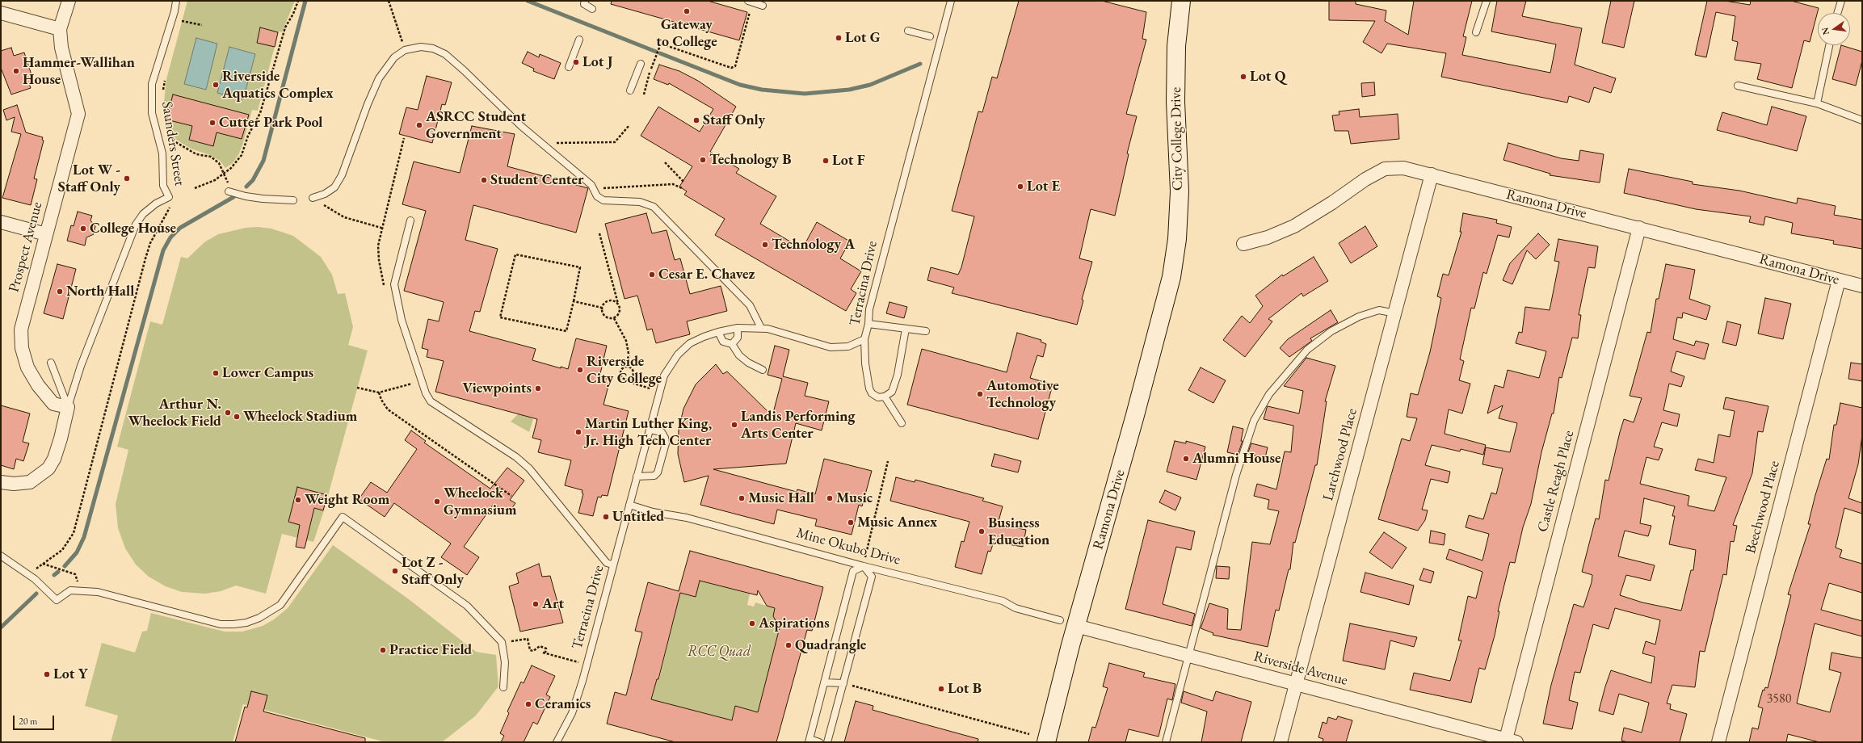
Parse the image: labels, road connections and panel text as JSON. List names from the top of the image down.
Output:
{
  "streets": {
    "street": [
      "City College Drive",
      "Ramona Drive",
      "Prospect Avenue",
      "Larchwood Place",
      "Castle Reagh Place",
      "Beechwood Place",
      "Riverside Avenue"
    ],
    "lane": ["Saunders Street", "Terracina Drive", "Mine Okubo Drive"]
  },
  "crossings": [
    ["City College Drive", "Ramona Drive"],
    ["Ramona Drive", "Larchwood Place"],
    ["Ramona Drive", "Castle Reagh Place"],
    ["Ramona Drive", "Beechwood Place"],
    ["Ramona Drive", "Riverside Avenue"],
    ["Terracina Drive", "Mine Okubo Drive"],
    ["Larchwood Place", "Riverside Avenue"],
    ["Castle Reagh Place", "Riverside Avenue"]
  ],
  "parks": ["RCC Quad"],
  "places": [
    "Gateway to College",
    "Lot G",
    "Lot J",
    "Hammer-Wallihan House",
    "Lot Q",
    "Riverside Aquatics Complex",
    "Staff Only",
    "Cutter Park Pool",
    "ASRCC Student Government",
    "Technology B",
    "Lot F",
    "Lot W - Staff Only",
    "Student Center",
    "Lot E",
    "College House",
    "Technology A",
    "Cesar E. Chavez",
    "North Hall",
    "Riverside City College",
    "Lower Campus",
    "Viewpoints",
    "Automotive Technology",
    "Arthur N. Wheelock Field",
    "Wheelock Stadium",
    "Landis Performing Arts Center",
    "Martin Luther King, Jr. High Tech Center",
    "Alumni House",
    "Music Hall",
    "Music",
    "Weight Room",
    "Wheelock Gymnasium",
    "Untitled",
    "Music Annex",
    "Business Education",
    "Lot Z - Staff Only",
    "Art",
    "Aspirations",
    "Quadrangle",
    "Practice Field",
    "Lot Y",
    "Lot B",
    "Ceramics"
  ],
  "house_numbers": ["3580"],
  "scale_bar": "20 m",
  "north": "left"
}
